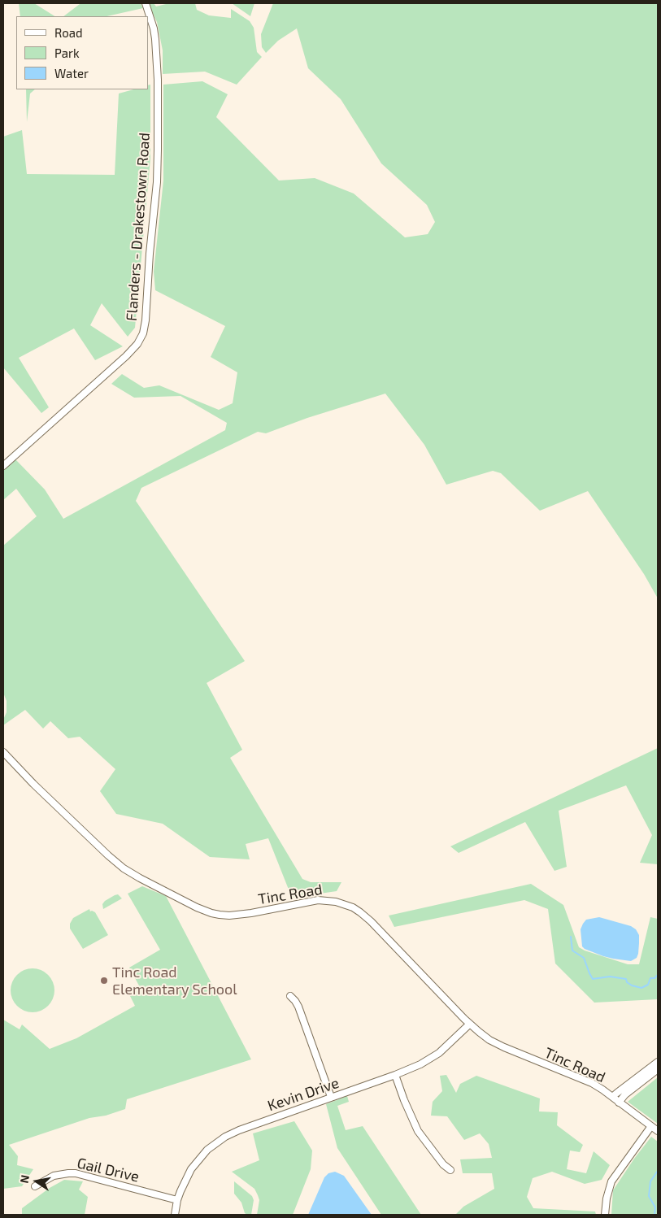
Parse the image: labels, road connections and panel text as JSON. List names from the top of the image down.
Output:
{
  "streets": {
    "street": [
      "Flanders - Drakestown Road",
      "Tinc Road",
      "Kevin Drive",
      "Gail Drive"
    ]
  },
  "crossings": [
    ["Tinc Road", "Kevin Drive"],
    ["Kevin Drive", "Gail Drive"]
  ],
  "places": ["Tinc Road Elementary School"],
  "legend": ["Road", "Park", "Water"],
  "north": "left"
}
